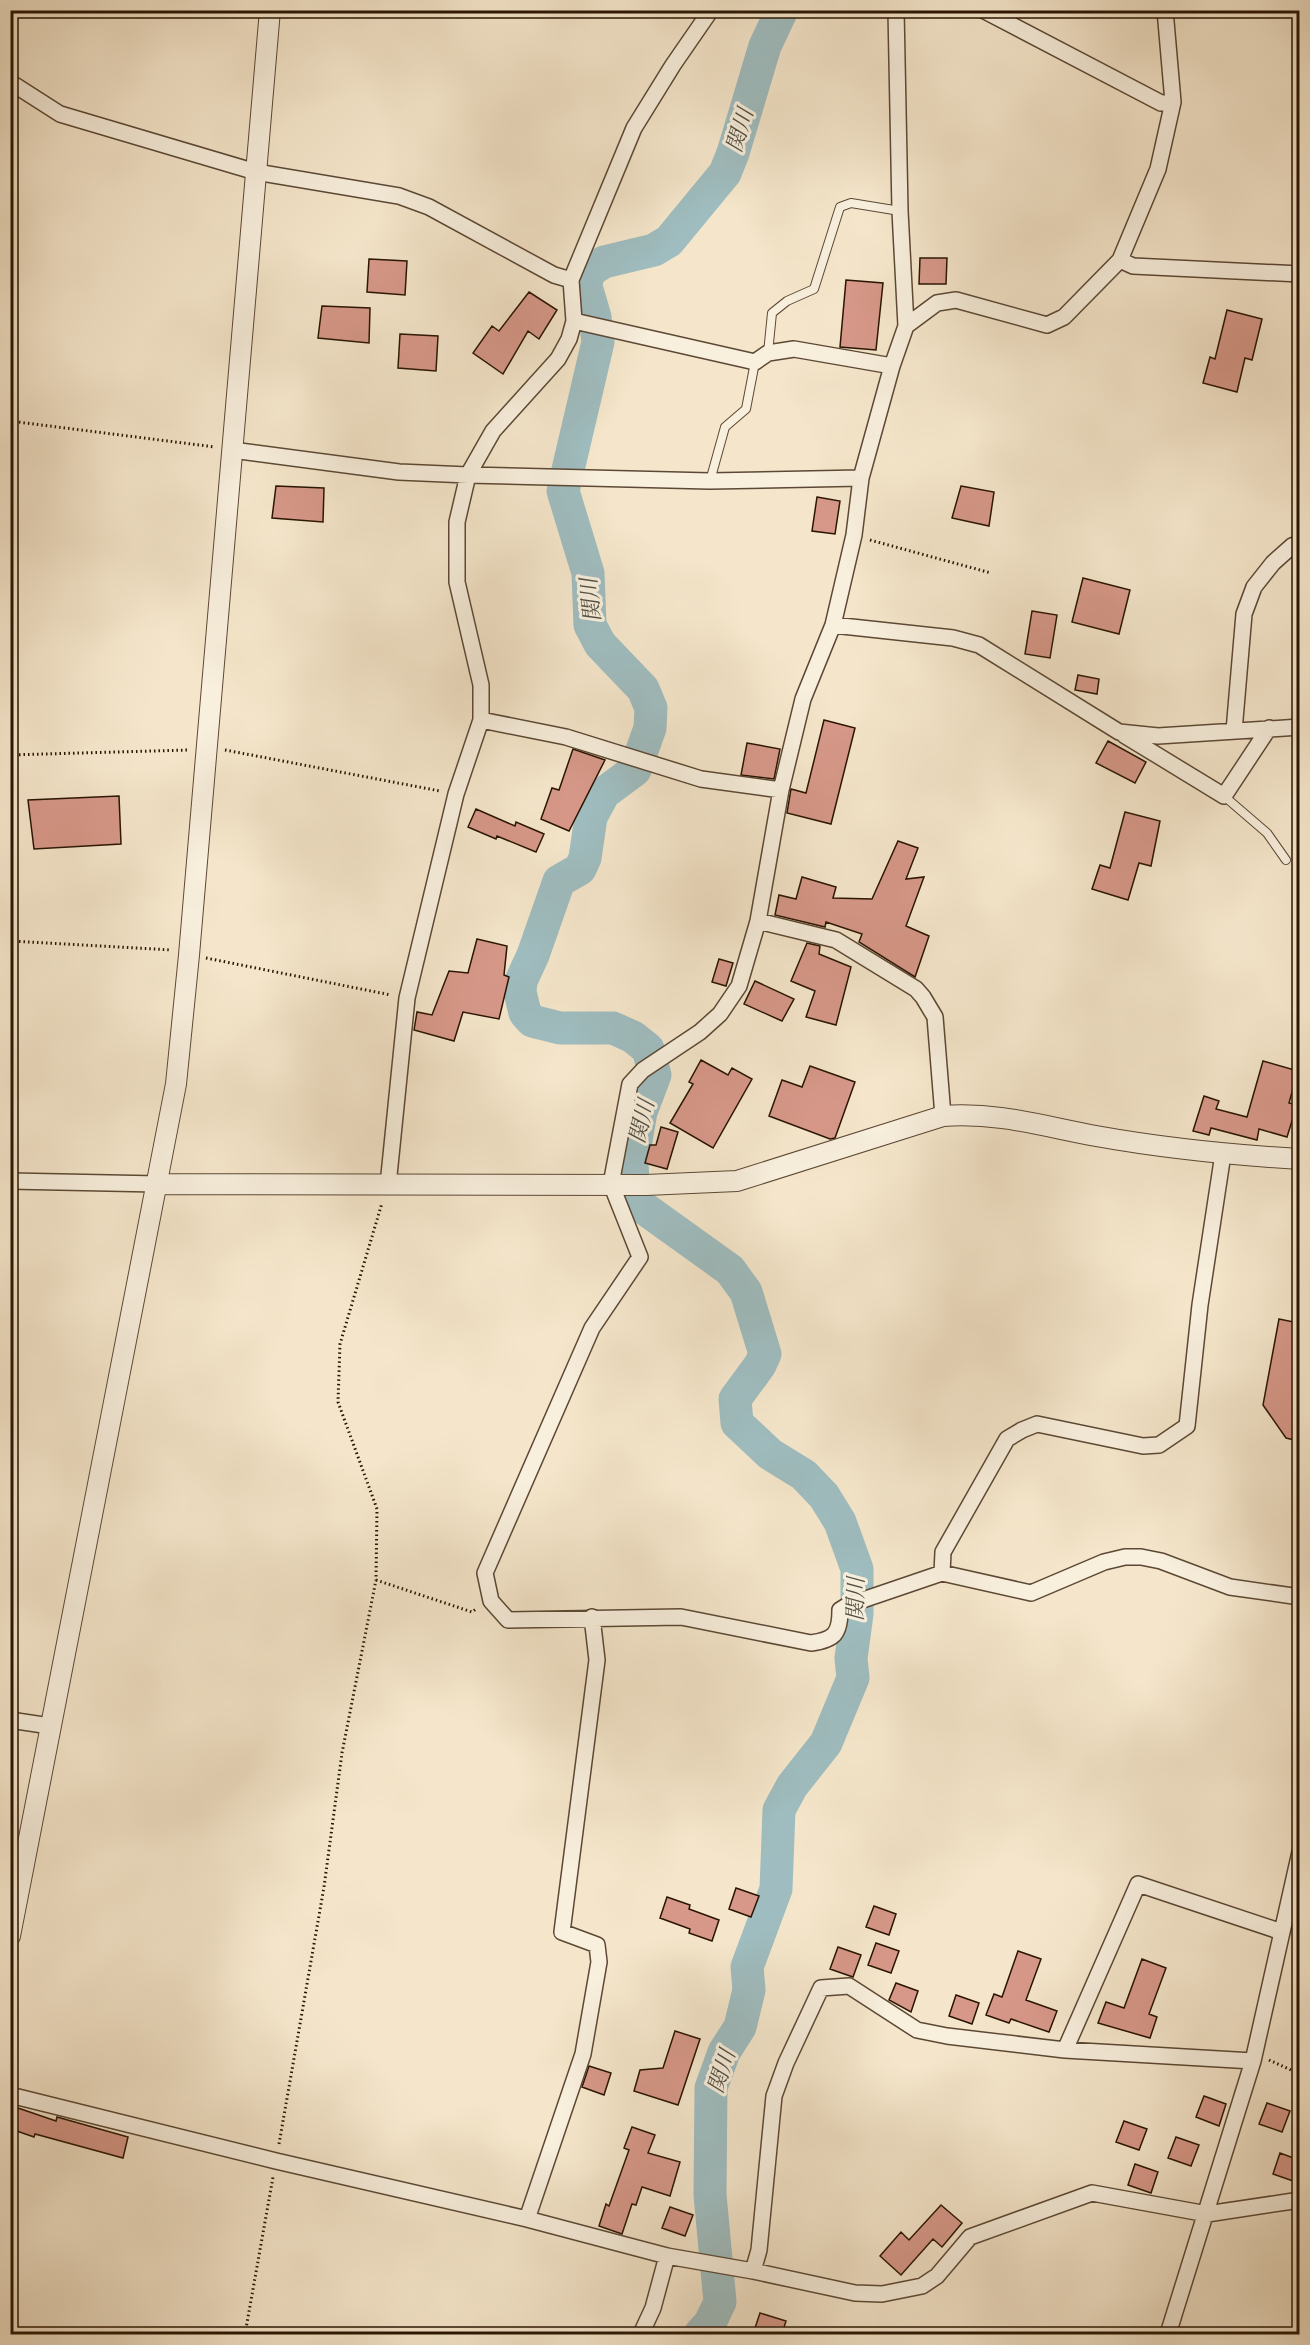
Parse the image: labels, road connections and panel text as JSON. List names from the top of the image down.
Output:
{
  "water": ["関川"]
}
